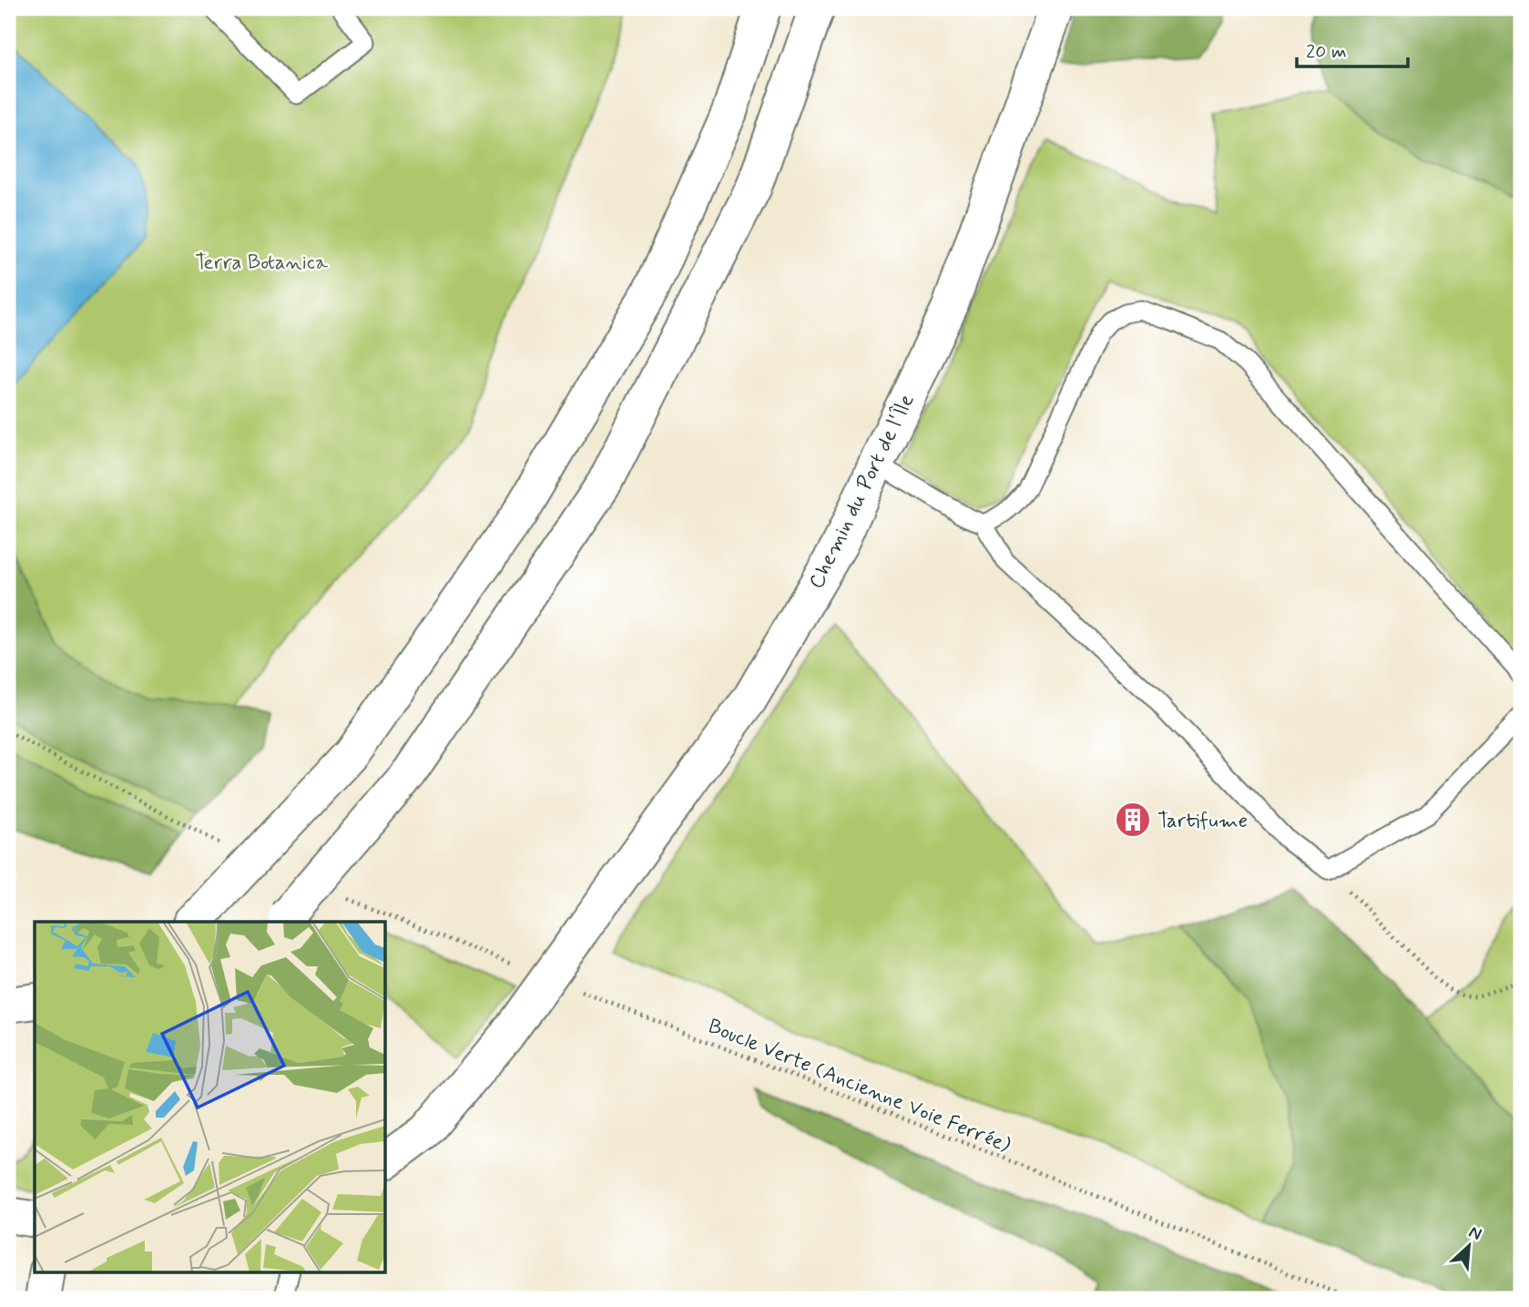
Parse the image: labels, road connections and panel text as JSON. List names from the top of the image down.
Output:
{
  "streets": {
    "main road": ["Chemin du Port de l'Île"],
    "path": ["Boucle Verte (Ancienne Voie Ferrée)"]
  },
  "parks": ["Terra Botanica"],
  "places": {
    "building": ["Tartifume"]
  },
  "scale_bar": "20 m",
  "north": "top right"
}
